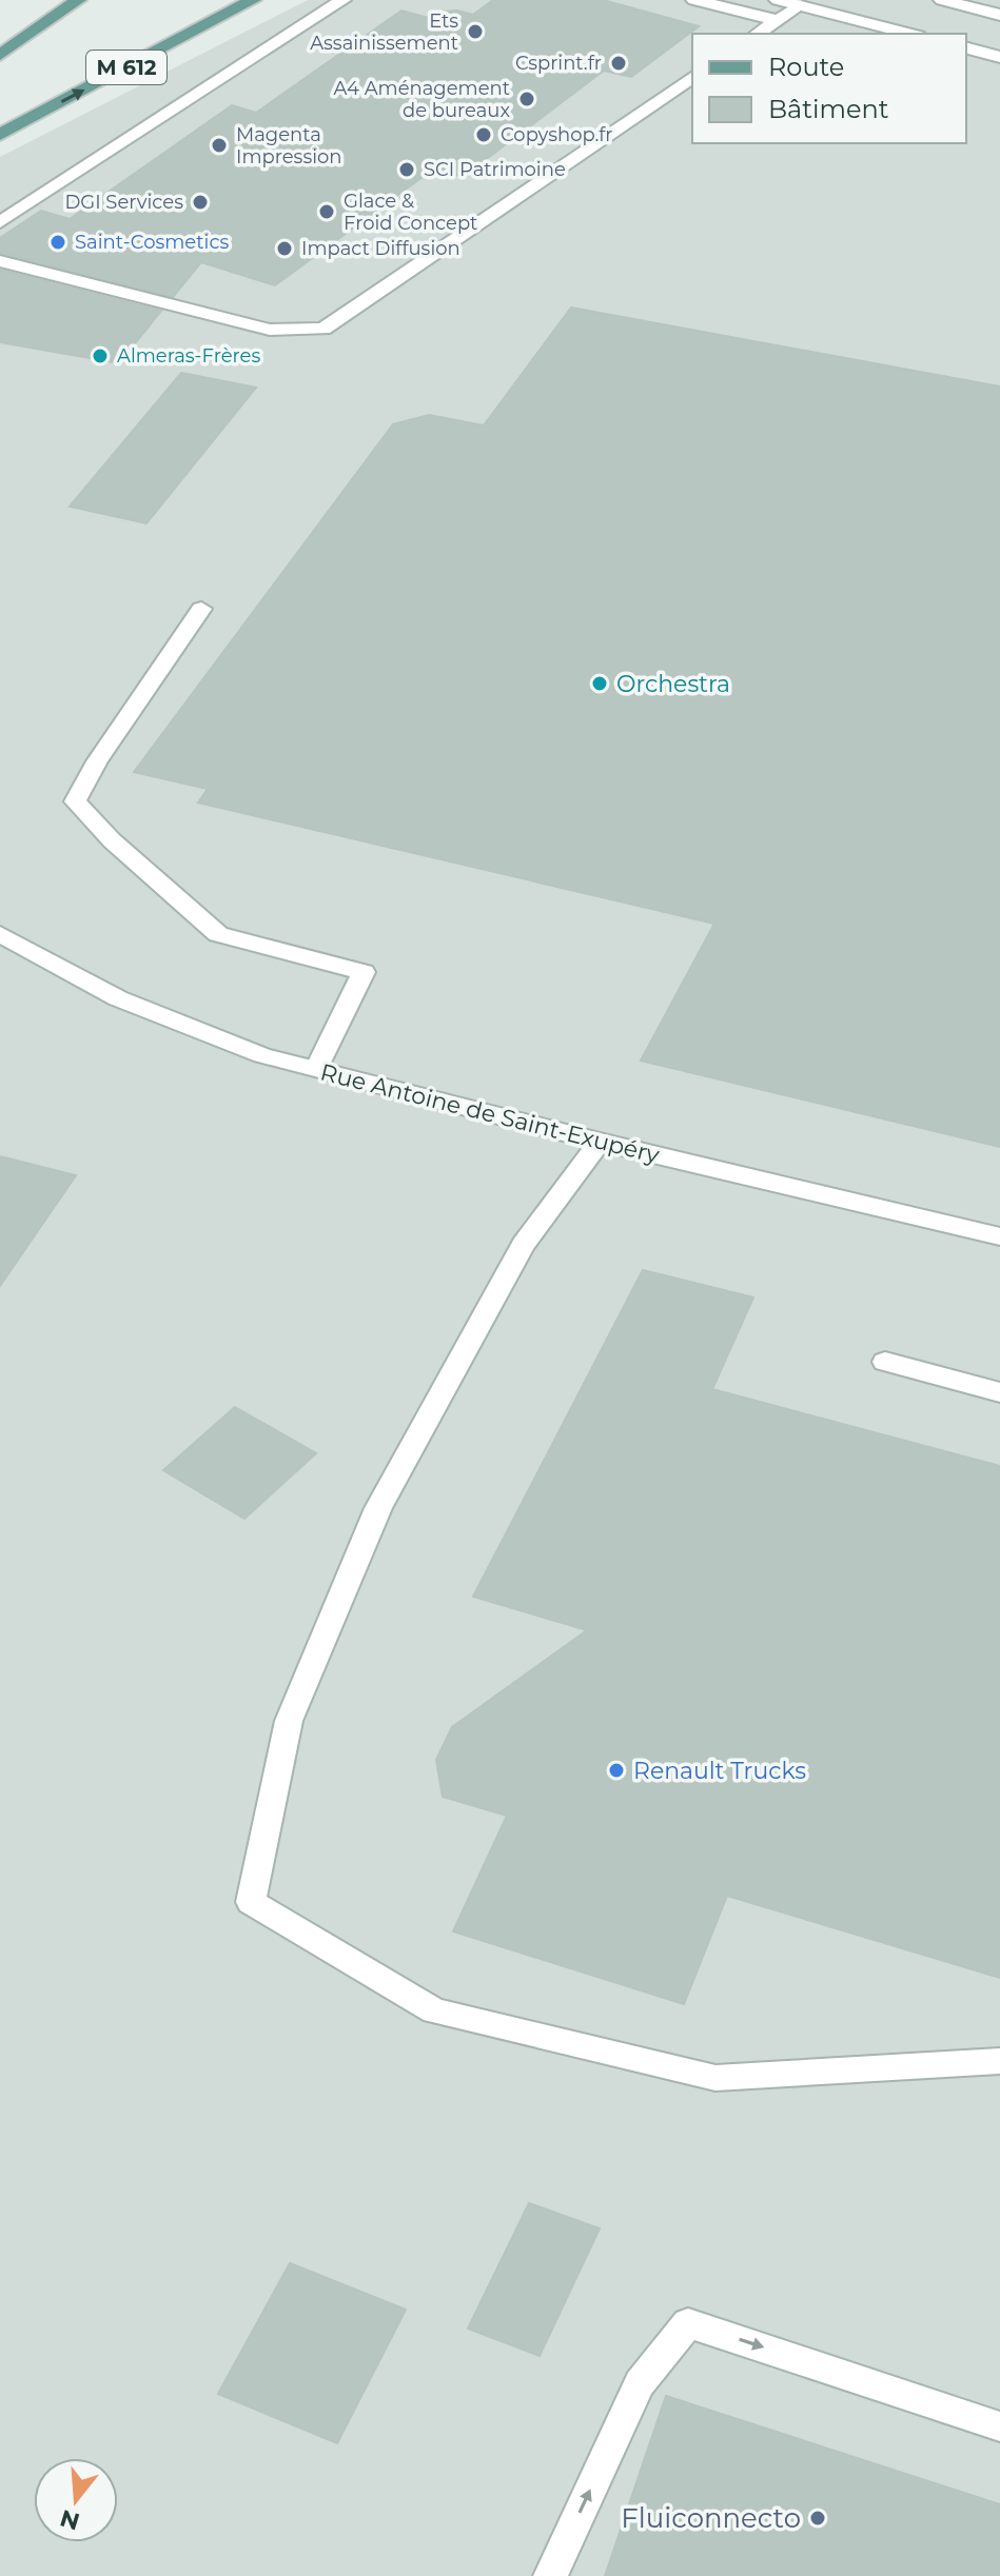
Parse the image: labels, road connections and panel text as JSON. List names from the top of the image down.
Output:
{
  "streets": {
    "main road": ["M 612"],
    "street": ["Rue Antoine de Saint-Exupéry"]
  },
  "places": [
    "Ets Assainissement",
    "Csprint.fr",
    "A4 Aménagement de bureaux",
    "Copyshop.fr",
    "Magenta Impression",
    "SCI Patrimoine",
    "DGI Services",
    "Glace & Froid Concept",
    "Saint-Cosmetics",
    "Impact Diffusion",
    "Almeras-Frères",
    "Orchestra",
    "Renault Trucks",
    "Fluiconnecto"
  ],
  "legend": ["Route", "Bâtiment"],
  "north": "bottom"
}
